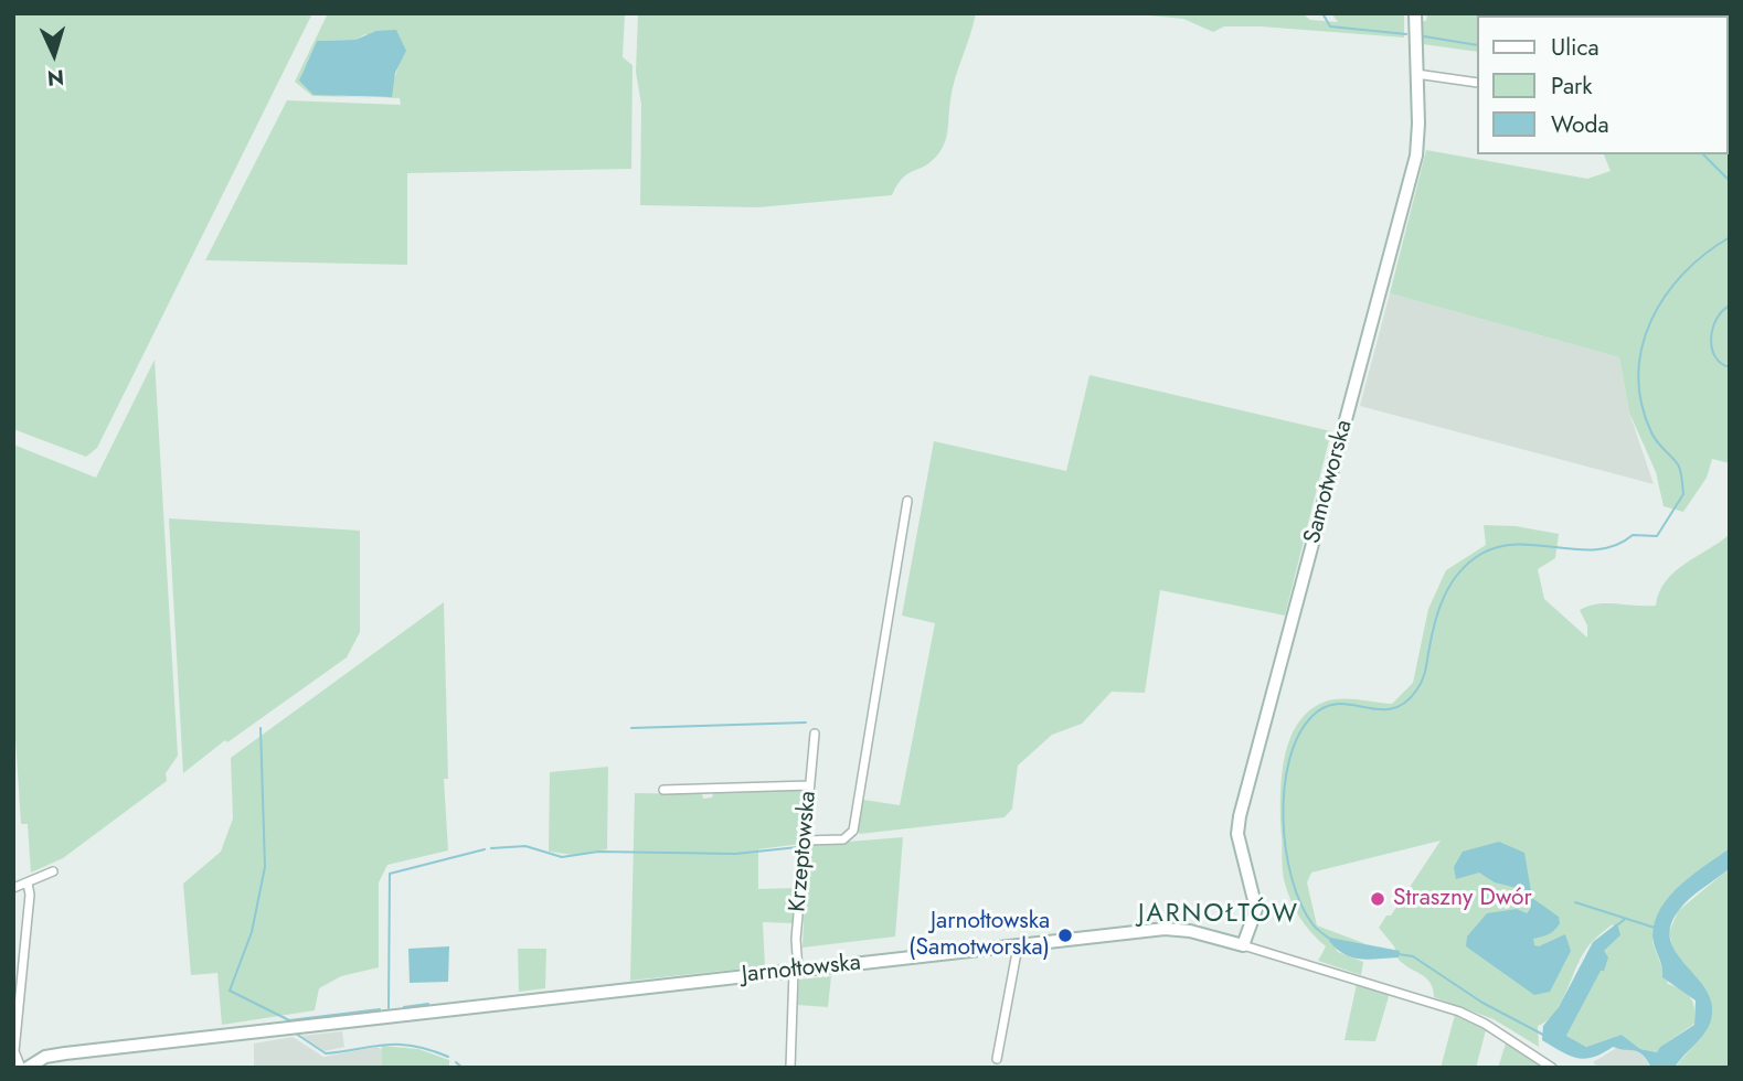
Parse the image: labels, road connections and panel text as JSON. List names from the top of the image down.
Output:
{
  "streets": {
    "street": ["Samotworska", "Krzeptowska", "Jarnołtowska"]
  },
  "crossings": [
    ["Samotworska", "Jarnołtowska"],
    ["Krzeptowska", "Jarnołtowska"]
  ],
  "districts": ["JARNOŁTÓW"],
  "places": ["Straszny Dwór", "Jarnołtowska (Samotworska)"],
  "legend": ["Ulica", "Park", "Woda"],
  "north": "bottom"
}
